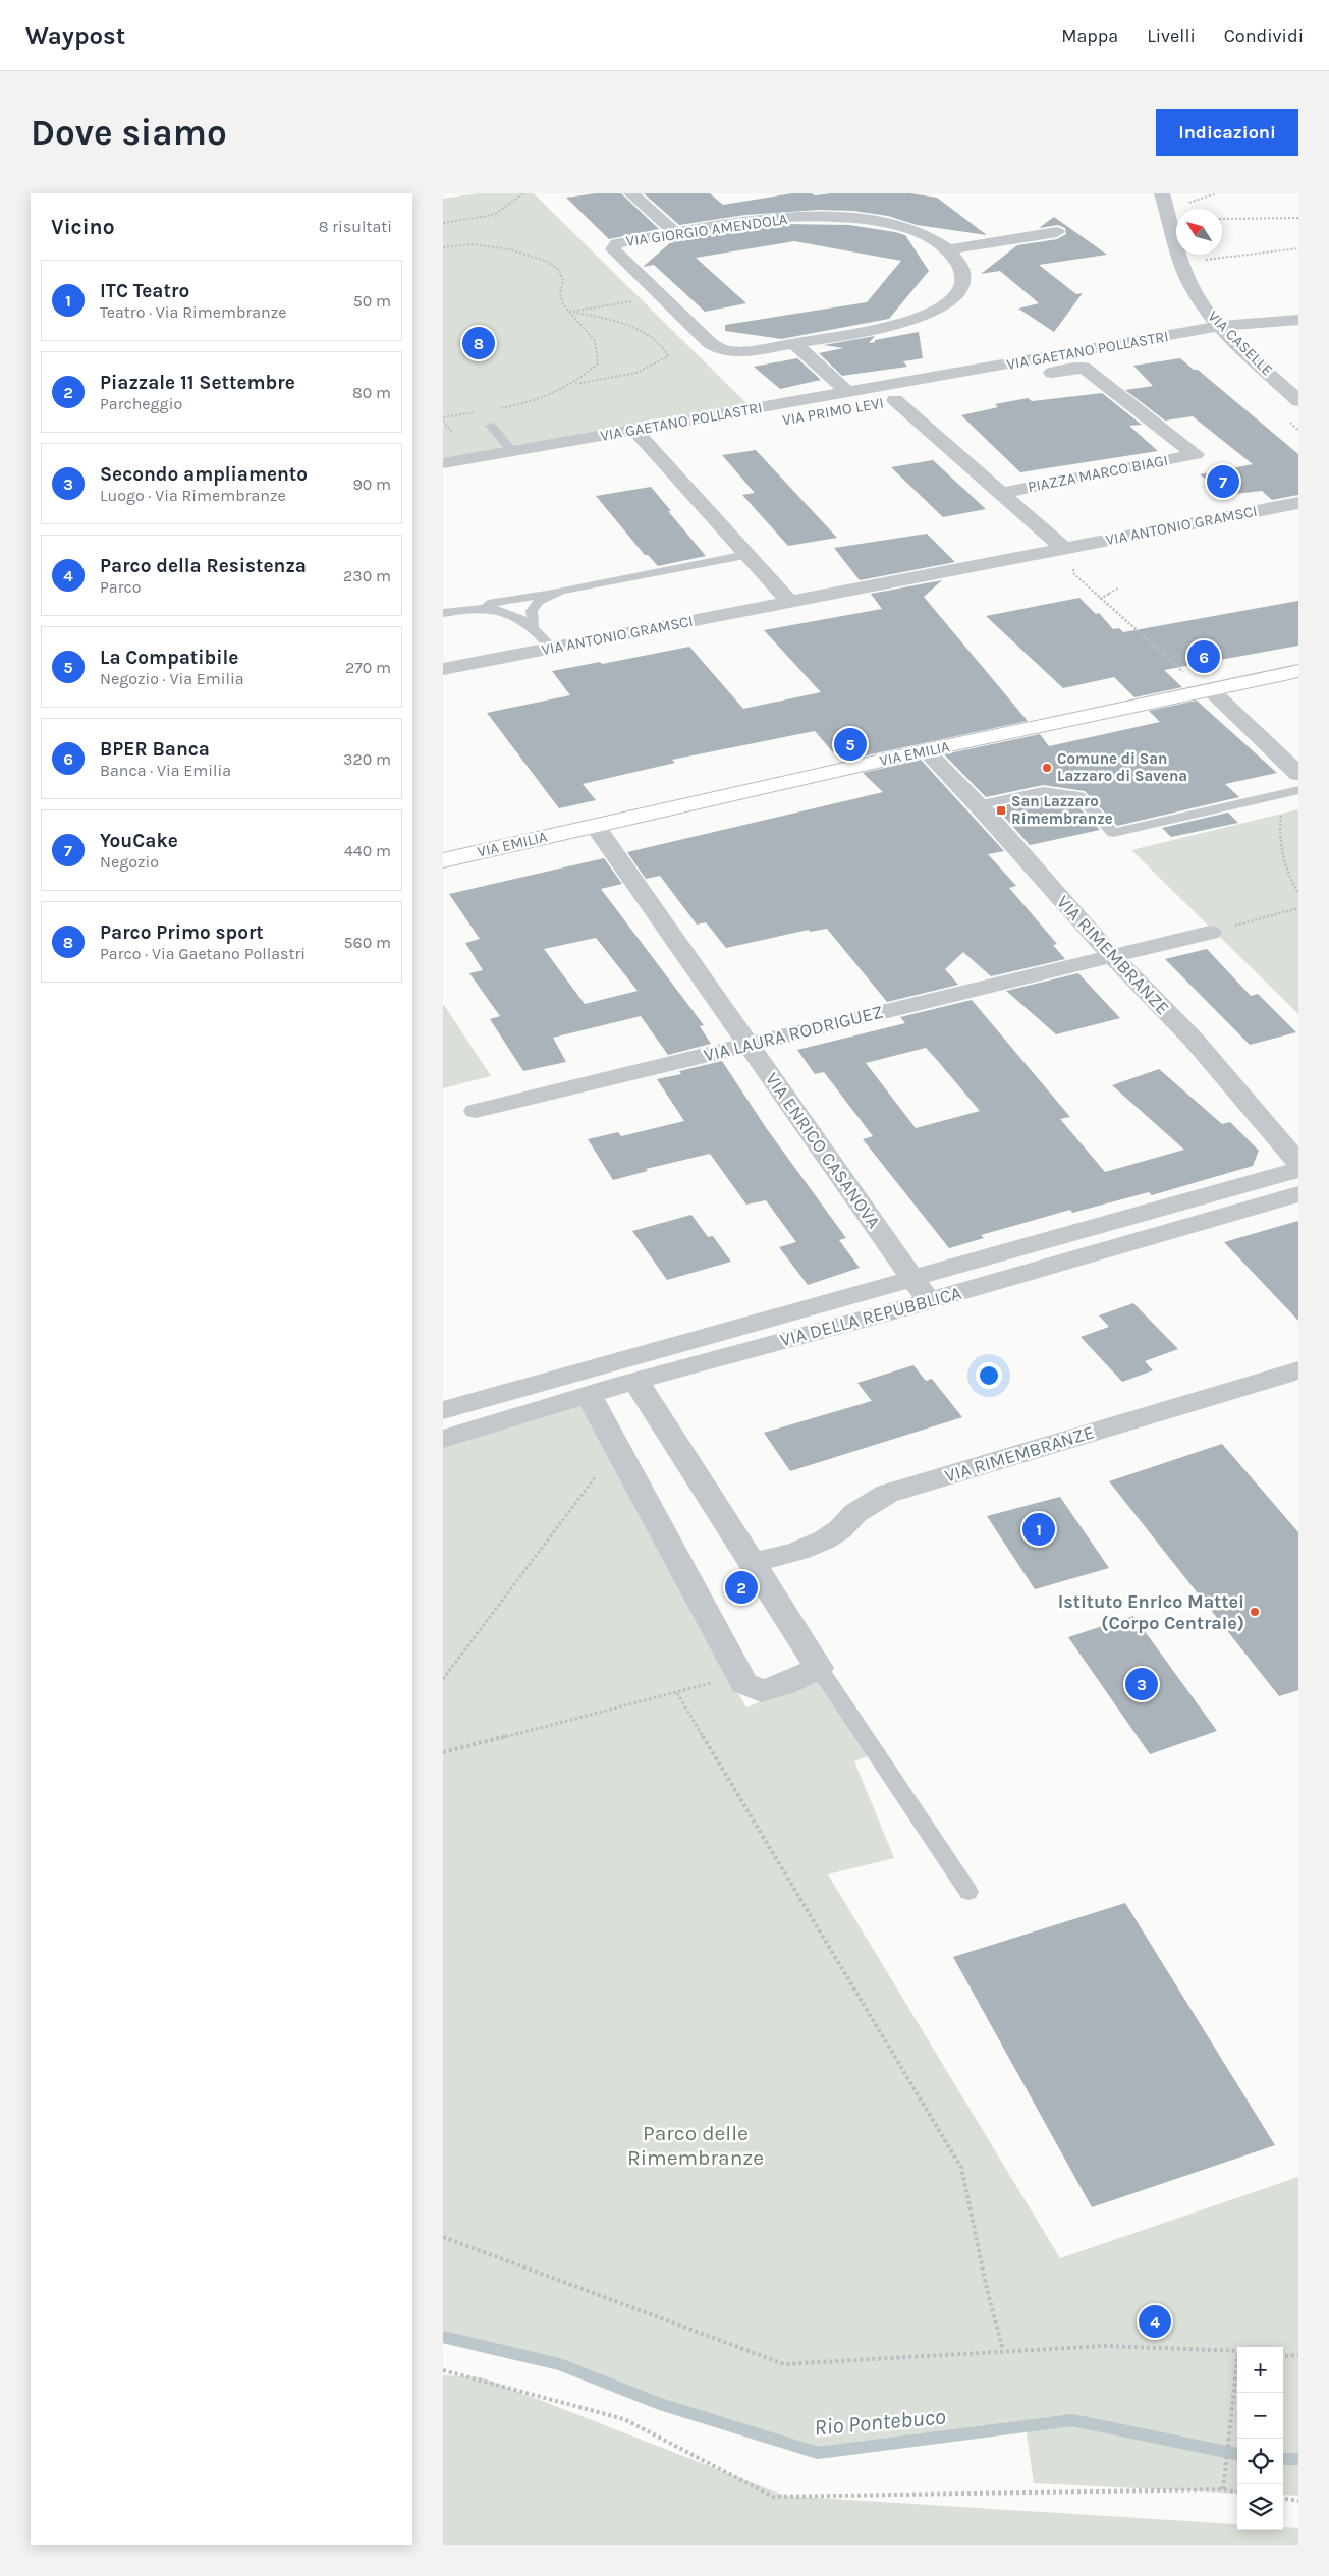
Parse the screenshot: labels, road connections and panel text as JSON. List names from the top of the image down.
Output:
{
  "streets": {
    "main road": ["VIA EMILIA"],
    "street": [
      "VIA GIORGIO AMENDOLA",
      "VIA CASELLE",
      "VIA GAETANO POLLASTRI",
      "VIA PRIMO LEVI",
      "PIAZZA MARCO BIAGI",
      "VIA ANTONIO GRAMSCI",
      "VIA RIMEMBRANZE",
      "VIA LAURA RODRIGUEZ",
      "VIA ENRICO CASANOVA",
      "VIA DELLA REPUBBLICA"
    ]
  },
  "crossings": [
    ["VIA CASELLE", "VIA GAETANO POLLASTRI"],
    ["VIA GAETANO POLLASTRI", "VIA PRIMO LEVI"],
    ["VIA PRIMO LEVI", "PIAZZA MARCO BIAGI"],
    ["VIA EMILIA", "VIA RIMEMBRANZE"],
    ["VIA EMILIA", "VIA ENRICO CASANOVA"],
    ["VIA RIMEMBRANZE", "VIA LAURA RODRIGUEZ"],
    ["VIA LAURA RODRIGUEZ", "VIA ENRICO CASANOVA"],
    ["VIA ENRICO CASANOVA", "VIA DELLA REPUBBLICA"]
  ],
  "water": ["Rio Pontebuco"],
  "parks": ["Parco delle Rimembranze"],
  "places": {
    "other": ["Comune di San Lazzaro di Savena", "Istituto Enrico Mattei (Corpo Centrale)"],
    "transit": ["San Lazzaro Rimembranze"]
  },
  "north": "top left",
  "page": {
    "header": "Waypost",
    "nav": ["Mappa", "Livelli", "Condividi"],
    "buttons": "Indicazioni",
    "title": "Dove siamo",
    "heading": ["Vicino", "8 risultati"],
    "list": [
      {
        "mark": "1",
        "name": "ITC Teatro",
        "note": "Teatro · Via Rimembranze",
        "value": "50 m"
      },
      {
        "mark": "2",
        "name": "Piazzale 11 Settembre",
        "note": "Parcheggio",
        "value": "80 m"
      },
      {
        "mark": "3",
        "name": "Secondo ampliamento",
        "note": "Luogo · Via Rimembranze",
        "value": "90 m"
      },
      {
        "mark": "4",
        "name": "Parco della Resistenza",
        "note": "Parco",
        "value": "230 m"
      },
      {
        "mark": "5",
        "name": "La Compatibile",
        "note": "Negozio · Via Emilia",
        "value": "270 m"
      },
      {
        "mark": "6",
        "name": "BPER Banca",
        "note": "Banca · Via Emilia",
        "value": "320 m"
      },
      {
        "mark": "7",
        "name": "YouCake",
        "note": "Negozio",
        "value": "440 m"
      },
      {
        "mark": "8",
        "name": "Parco Primo sport",
        "note": "Parco · Via Gaetano Pollastri",
        "value": "560 m"
      }
    ],
    "pins": [
      "8",
      "7",
      "6",
      "5",
      "1",
      "2",
      "3",
      "4"
    ],
    "map_buttons": ["+", "−"]
  }
}
